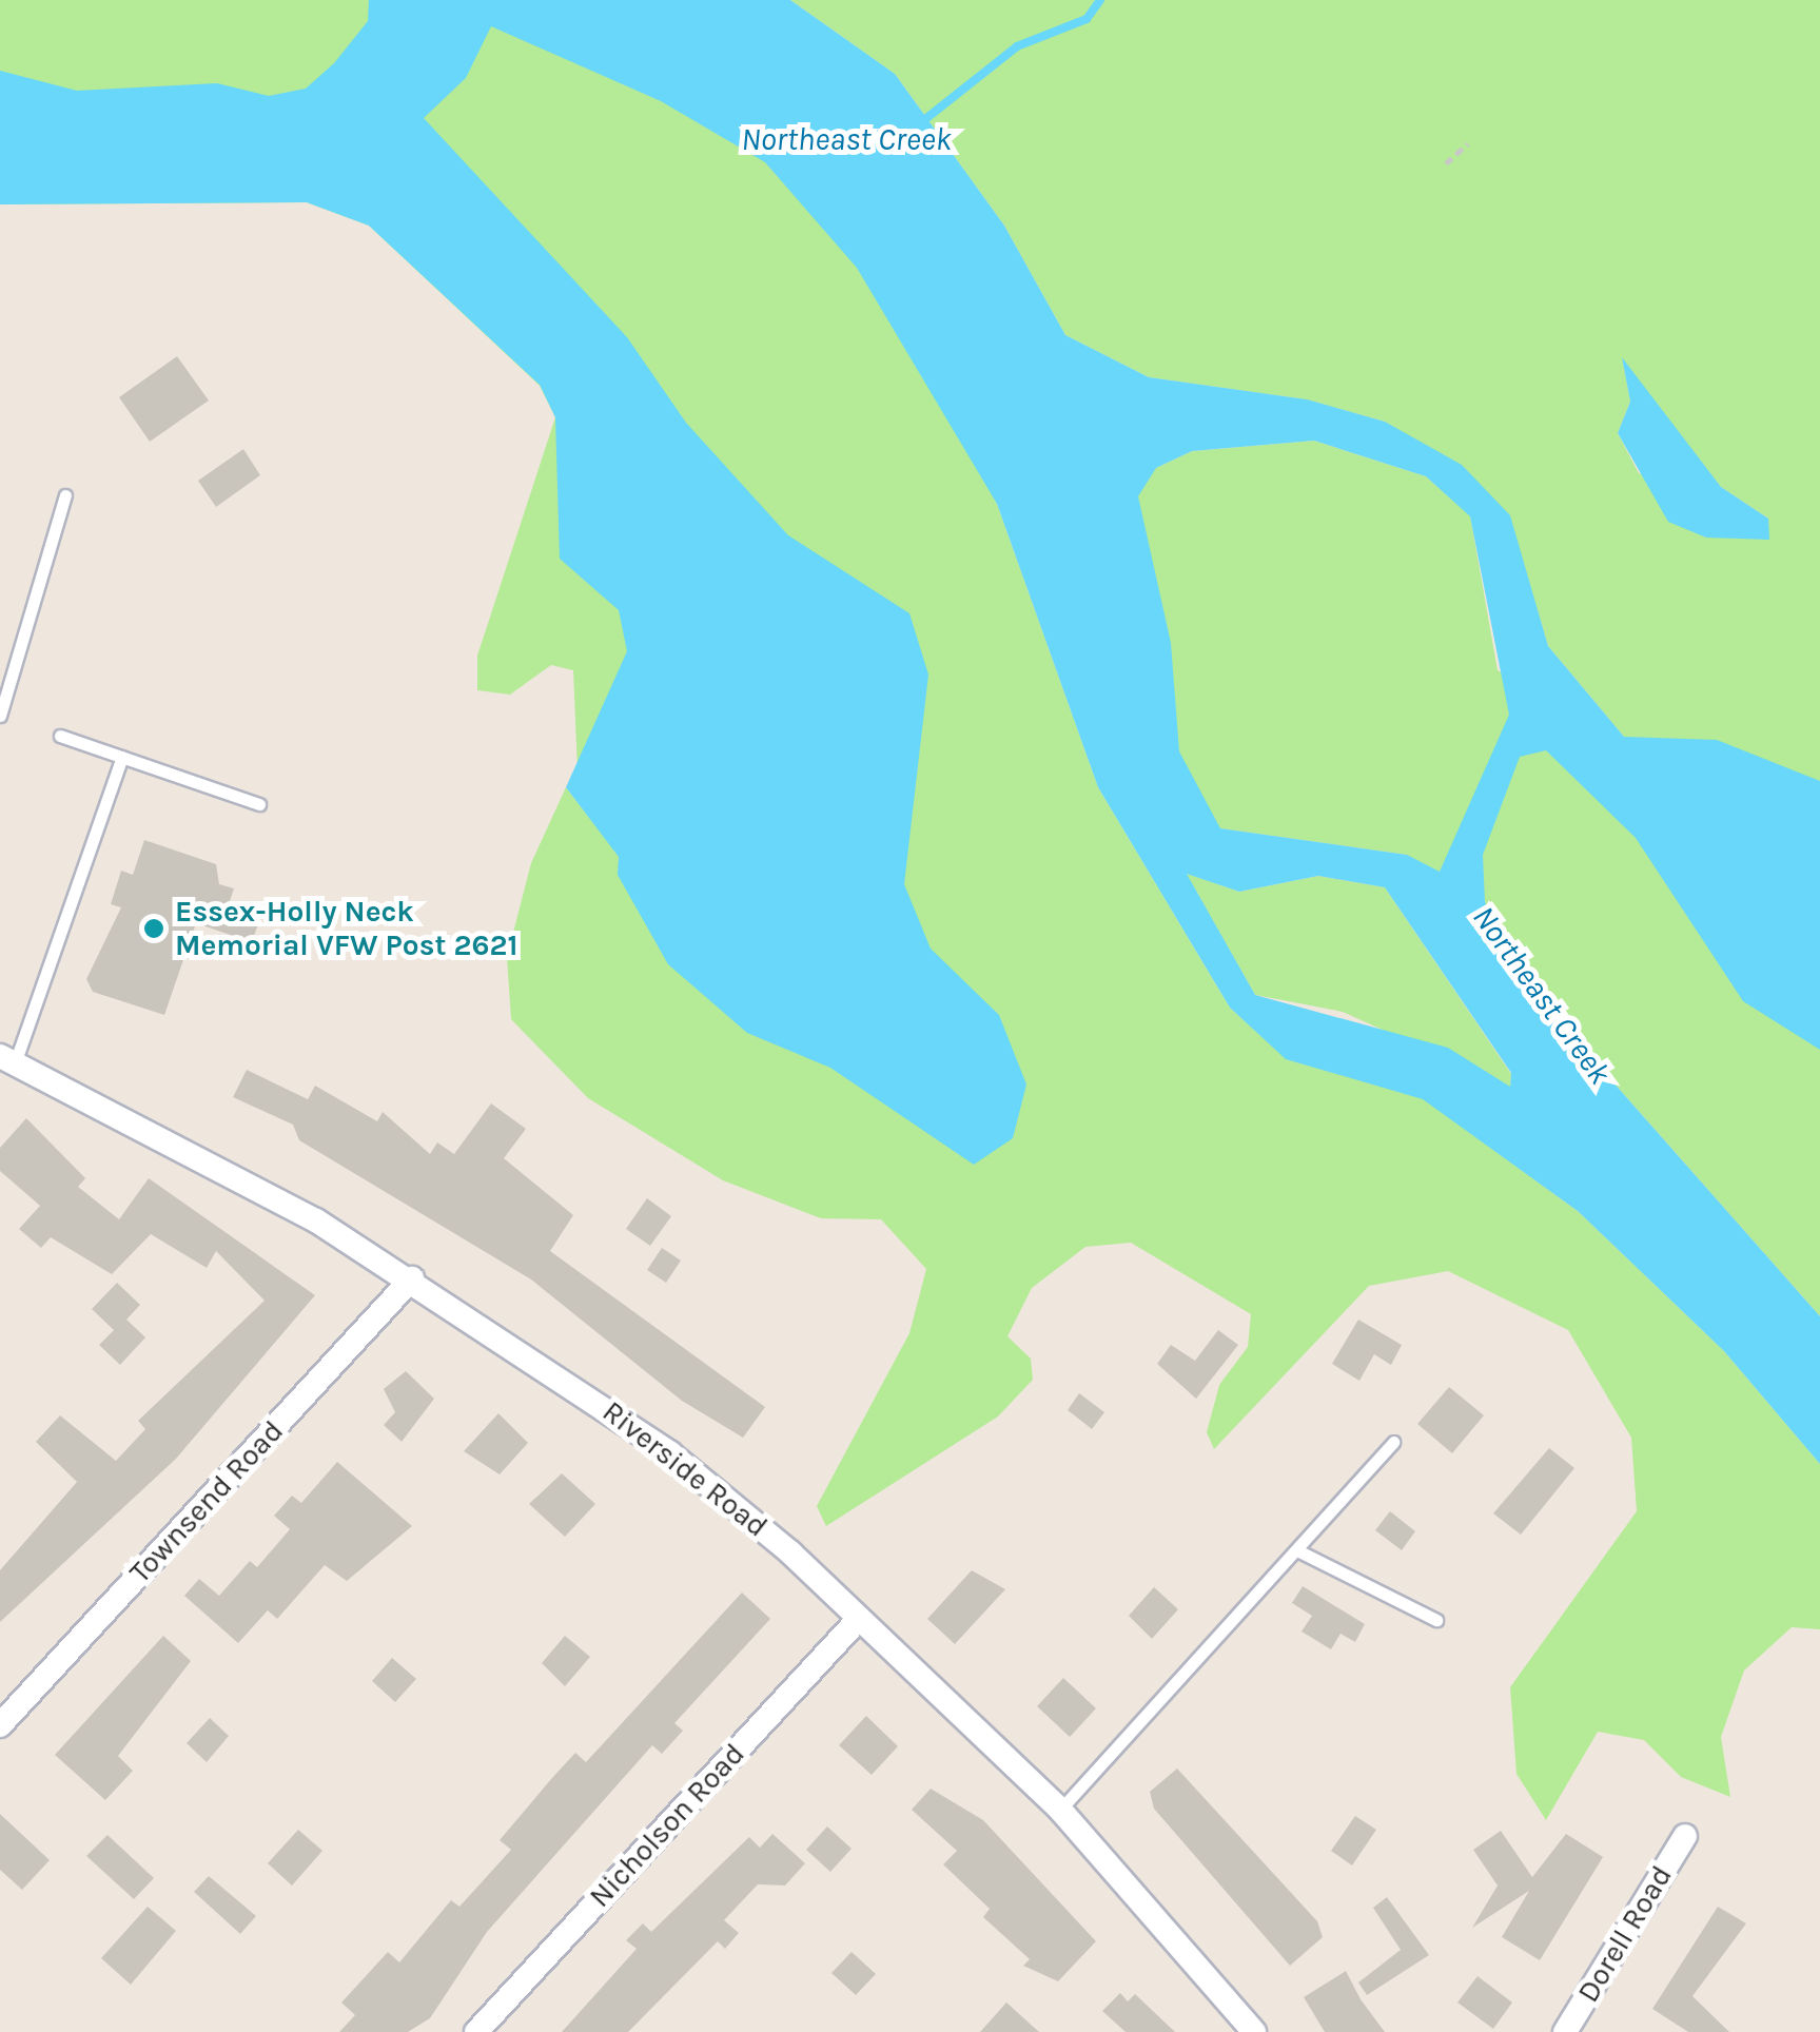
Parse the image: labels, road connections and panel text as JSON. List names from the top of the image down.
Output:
{
  "streets": {
    "street": [
      "Riverside Road",
      "Townsend Road",
      "Nicholson Road",
      "Dorell Road"
    ]
  },
  "crossings": [
    ["Riverside Road", "Townsend Road"],
    ["Riverside Road", "Nicholson Road"]
  ],
  "water": ["Northeast Creek"],
  "places": ["Essex-Holly Neck Memorial VFW Post 2621"]
}
